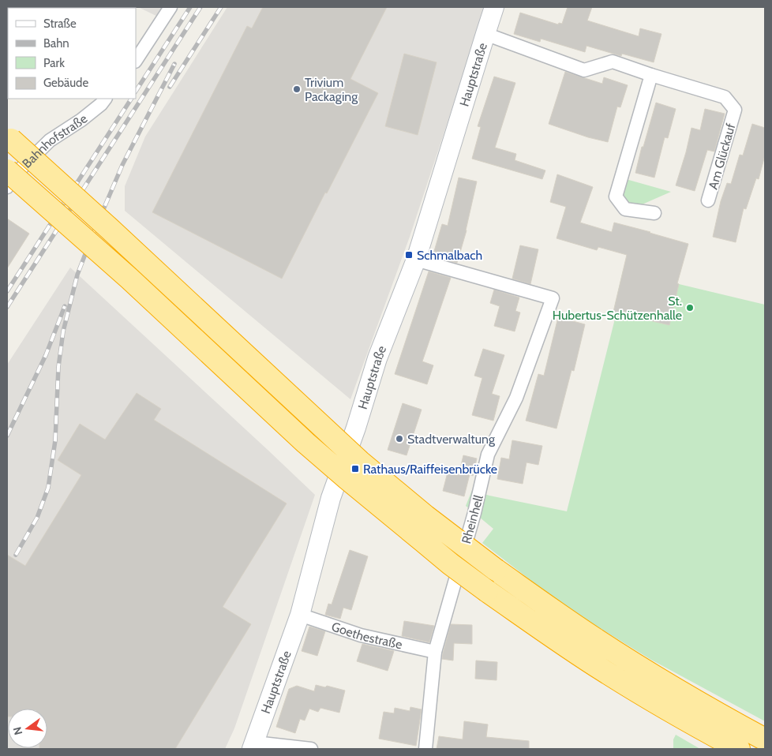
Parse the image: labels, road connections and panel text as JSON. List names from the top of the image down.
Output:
{
  "streets": {
    "main road": ["Hauptstraße"],
    "street": [
      "Bahnhofstraße",
      "Am Glückauf",
      "Rheinhell",
      "Goethestraße"
    ]
  },
  "crossings": [
    ["Hauptstraße", "Am Glückauf"],
    ["Hauptstraße", "Rheinhell"],
    ["Hauptstraße", "Goethestraße"],
    ["Rheinhell", "Goethestraße"]
  ],
  "places": {
    "other": ["Trivium Packaging", "St. Hubertus-Schützenhalle", "Stadtverwaltung"],
    "transit": ["Schmalbach", "Rathaus/Raiffeisenbrücke"]
  },
  "legend": [
    "Straße",
    "Bahn",
    "Park",
    "Gebäude"
  ],
  "north": "left"
}
